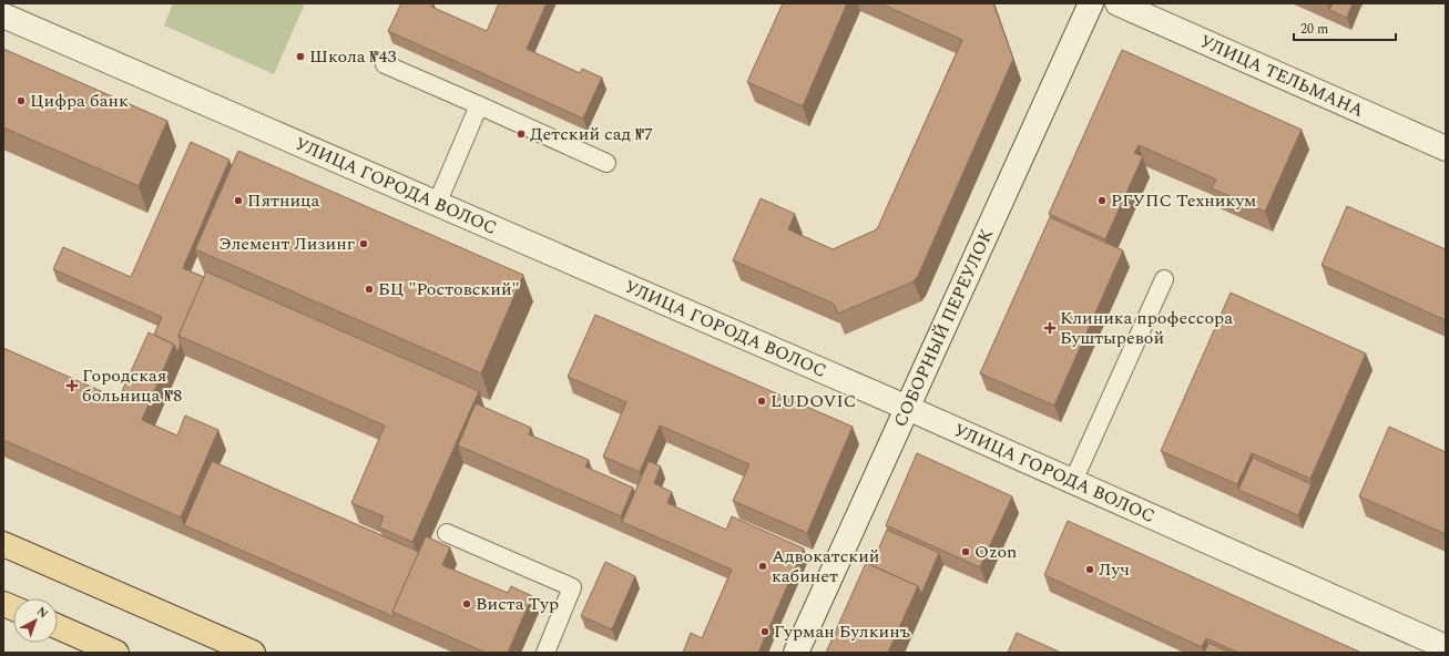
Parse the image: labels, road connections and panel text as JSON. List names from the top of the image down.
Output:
{
  "streets": {
    "street": ["УЛИЦА ТЕЛЬМАНА", "УЛИЦА ГОРОДА ВОЛОС", "СОБОРНЫЙ ПЕРЕУЛОК"]
  },
  "crossings": [
    ["УЛИЦА ГОРОДА ВОЛОС", "СОБОРНЫЙ ПЕРЕУЛОК"]
  ],
  "places": {
    "other": [
      "Школа №43",
      "Цифра банк",
      "Детский сад №7",
      "Пятница",
      "РГУПС Техникум",
      "Элемент Лизинг",
      "БЦ \"Ростовский\"",
      "LUDOVIC",
      "Ozon",
      "Адвокатский кабинет",
      "Луч",
      "Виста Тур",
      "Гурман Булкинъ"
    ],
    "health": ["Клиника профессора Буштыревой", "Городская больница №8"]
  },
  "scale_bar": "20 m",
  "north": "top right"
}
